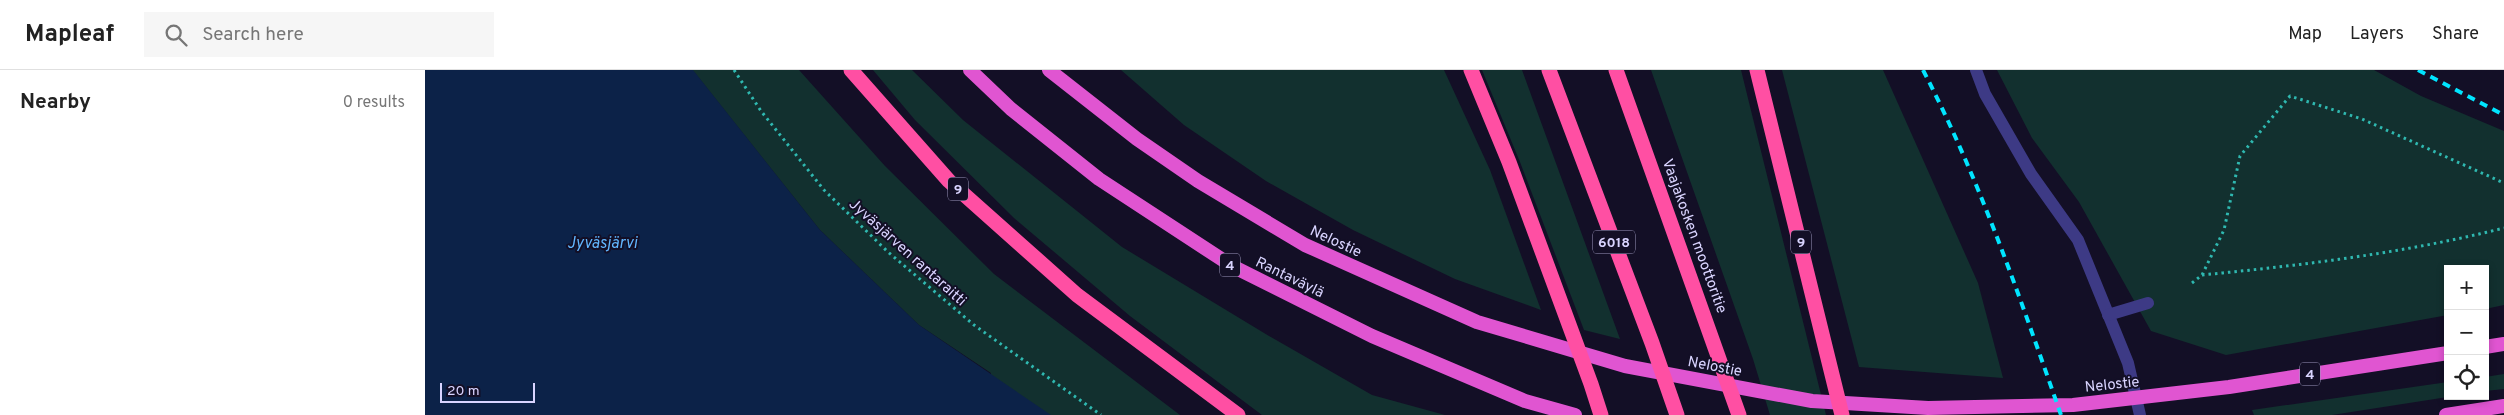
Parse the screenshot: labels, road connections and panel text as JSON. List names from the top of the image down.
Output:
{
  "streets": {
    "highway": [
      "9",
      "Vaajakosken moottoritie",
      "Nelostie",
      "6018",
      "4",
      "Rantaväylä"
    ],
    "path": ["Jyväsjärven rantaraitti"]
  },
  "water": ["Jyväsjärvi"],
  "scale_bar": "20 m",
  "page": {
    "header": "Mapleaf",
    "search": "Search here",
    "nav": ["Map", "Layers", "Share"],
    "heading": ["Nearby", "0 results"],
    "map_buttons": ["+", "−"],
    "scale": "20 m"
  }
}
